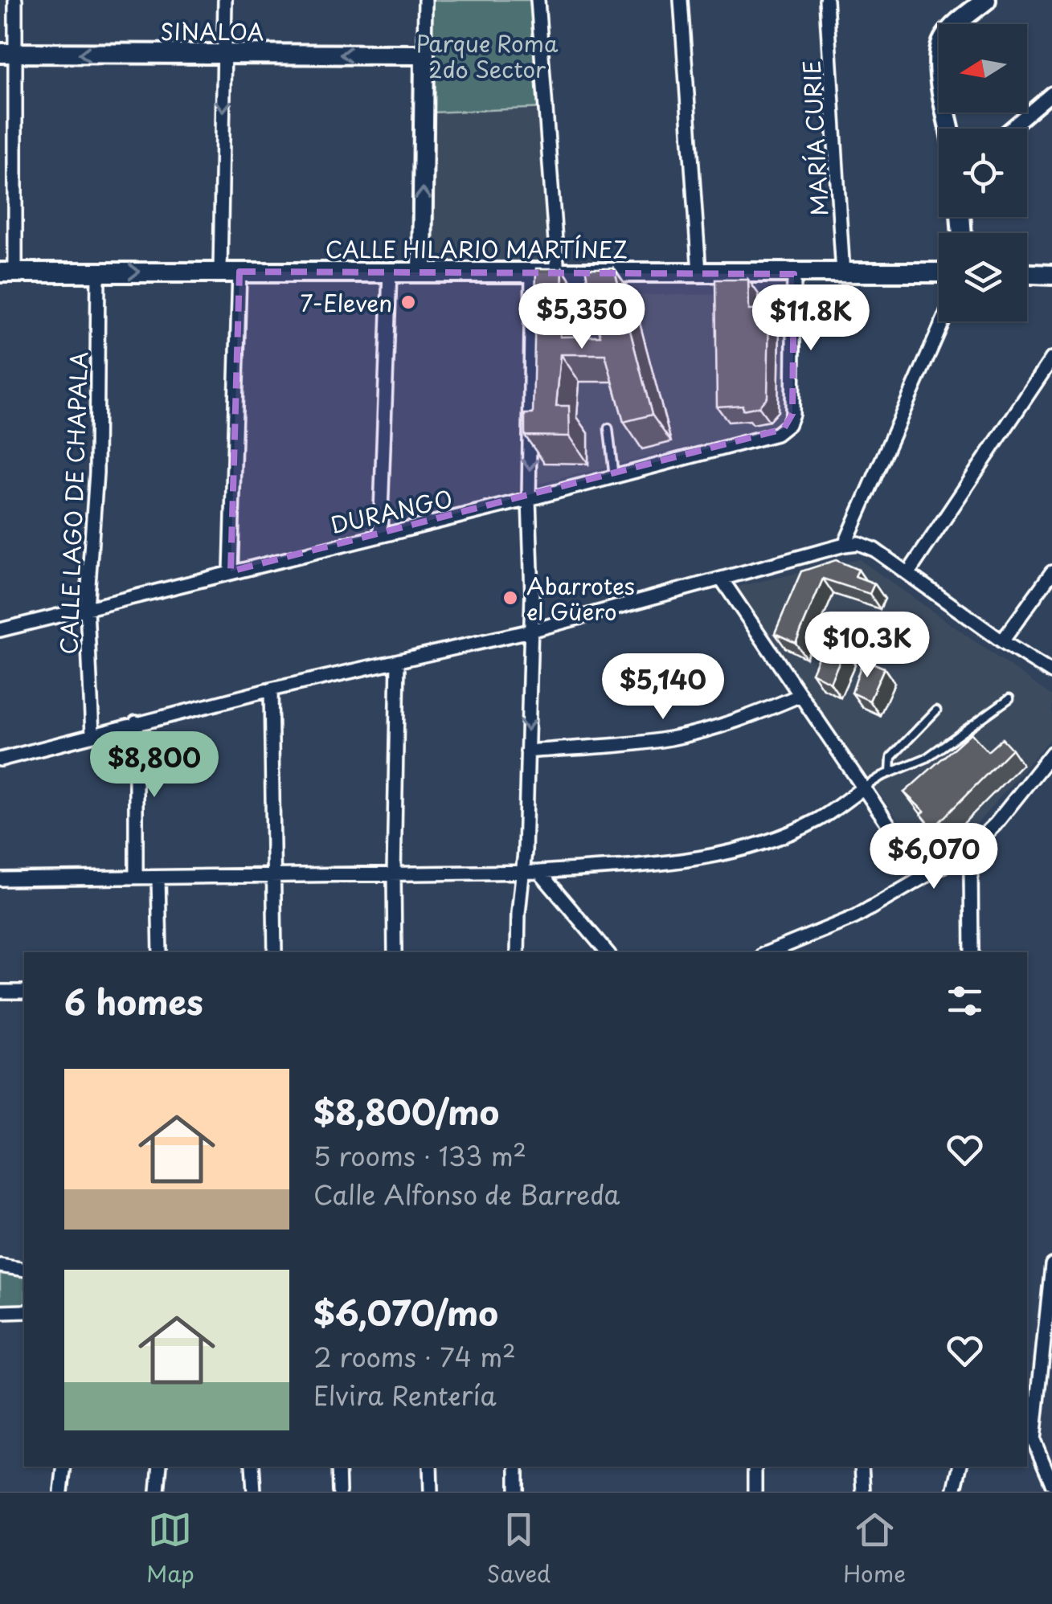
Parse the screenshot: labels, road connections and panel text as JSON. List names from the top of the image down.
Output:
{
  "streets": {
    "street": [
      "SINALOA",
      "MARÍA CURIE",
      "CALLE HILARIO MARTÍNEZ",
      "CALLE LAGO DE CHAPALA",
      "DURANGO"
    ]
  },
  "crossings": [
    ["MARÍA CURIE", "CALLE HILARIO MARTÍNEZ"],
    ["CALLE HILARIO MARTÍNEZ", "CALLE LAGO DE CHAPALA"],
    ["CALLE HILARIO MARTÍNEZ", "DURANGO"],
    ["CALLE LAGO DE CHAPALA", "DURANGO"]
  ],
  "one_way": ["SINALOA"],
  "parks": ["Parque Roma 2do Sector"],
  "places": ["7-Eleven", "Abarrotes el Güero"],
  "north": "left",
  "page": {
    "price": [
      "$5,350",
      "$11.8K",
      "$10.3K",
      "$5,140",
      "$8,800",
      "$6,070"
    ],
    "heading": "6 homes",
    "list": [
      {
        "name": "$8,800/mo",
        "note": "5 rooms · 133 m² · Calle Alfonso de Barreda"
      },
      {
        "name": "$6,070/mo",
        "note": "2 rooms · 74 m² · Elvira Rentería"
      }
    ],
    "tabs": ["Map", "Saved", "Home"]
  }
}
